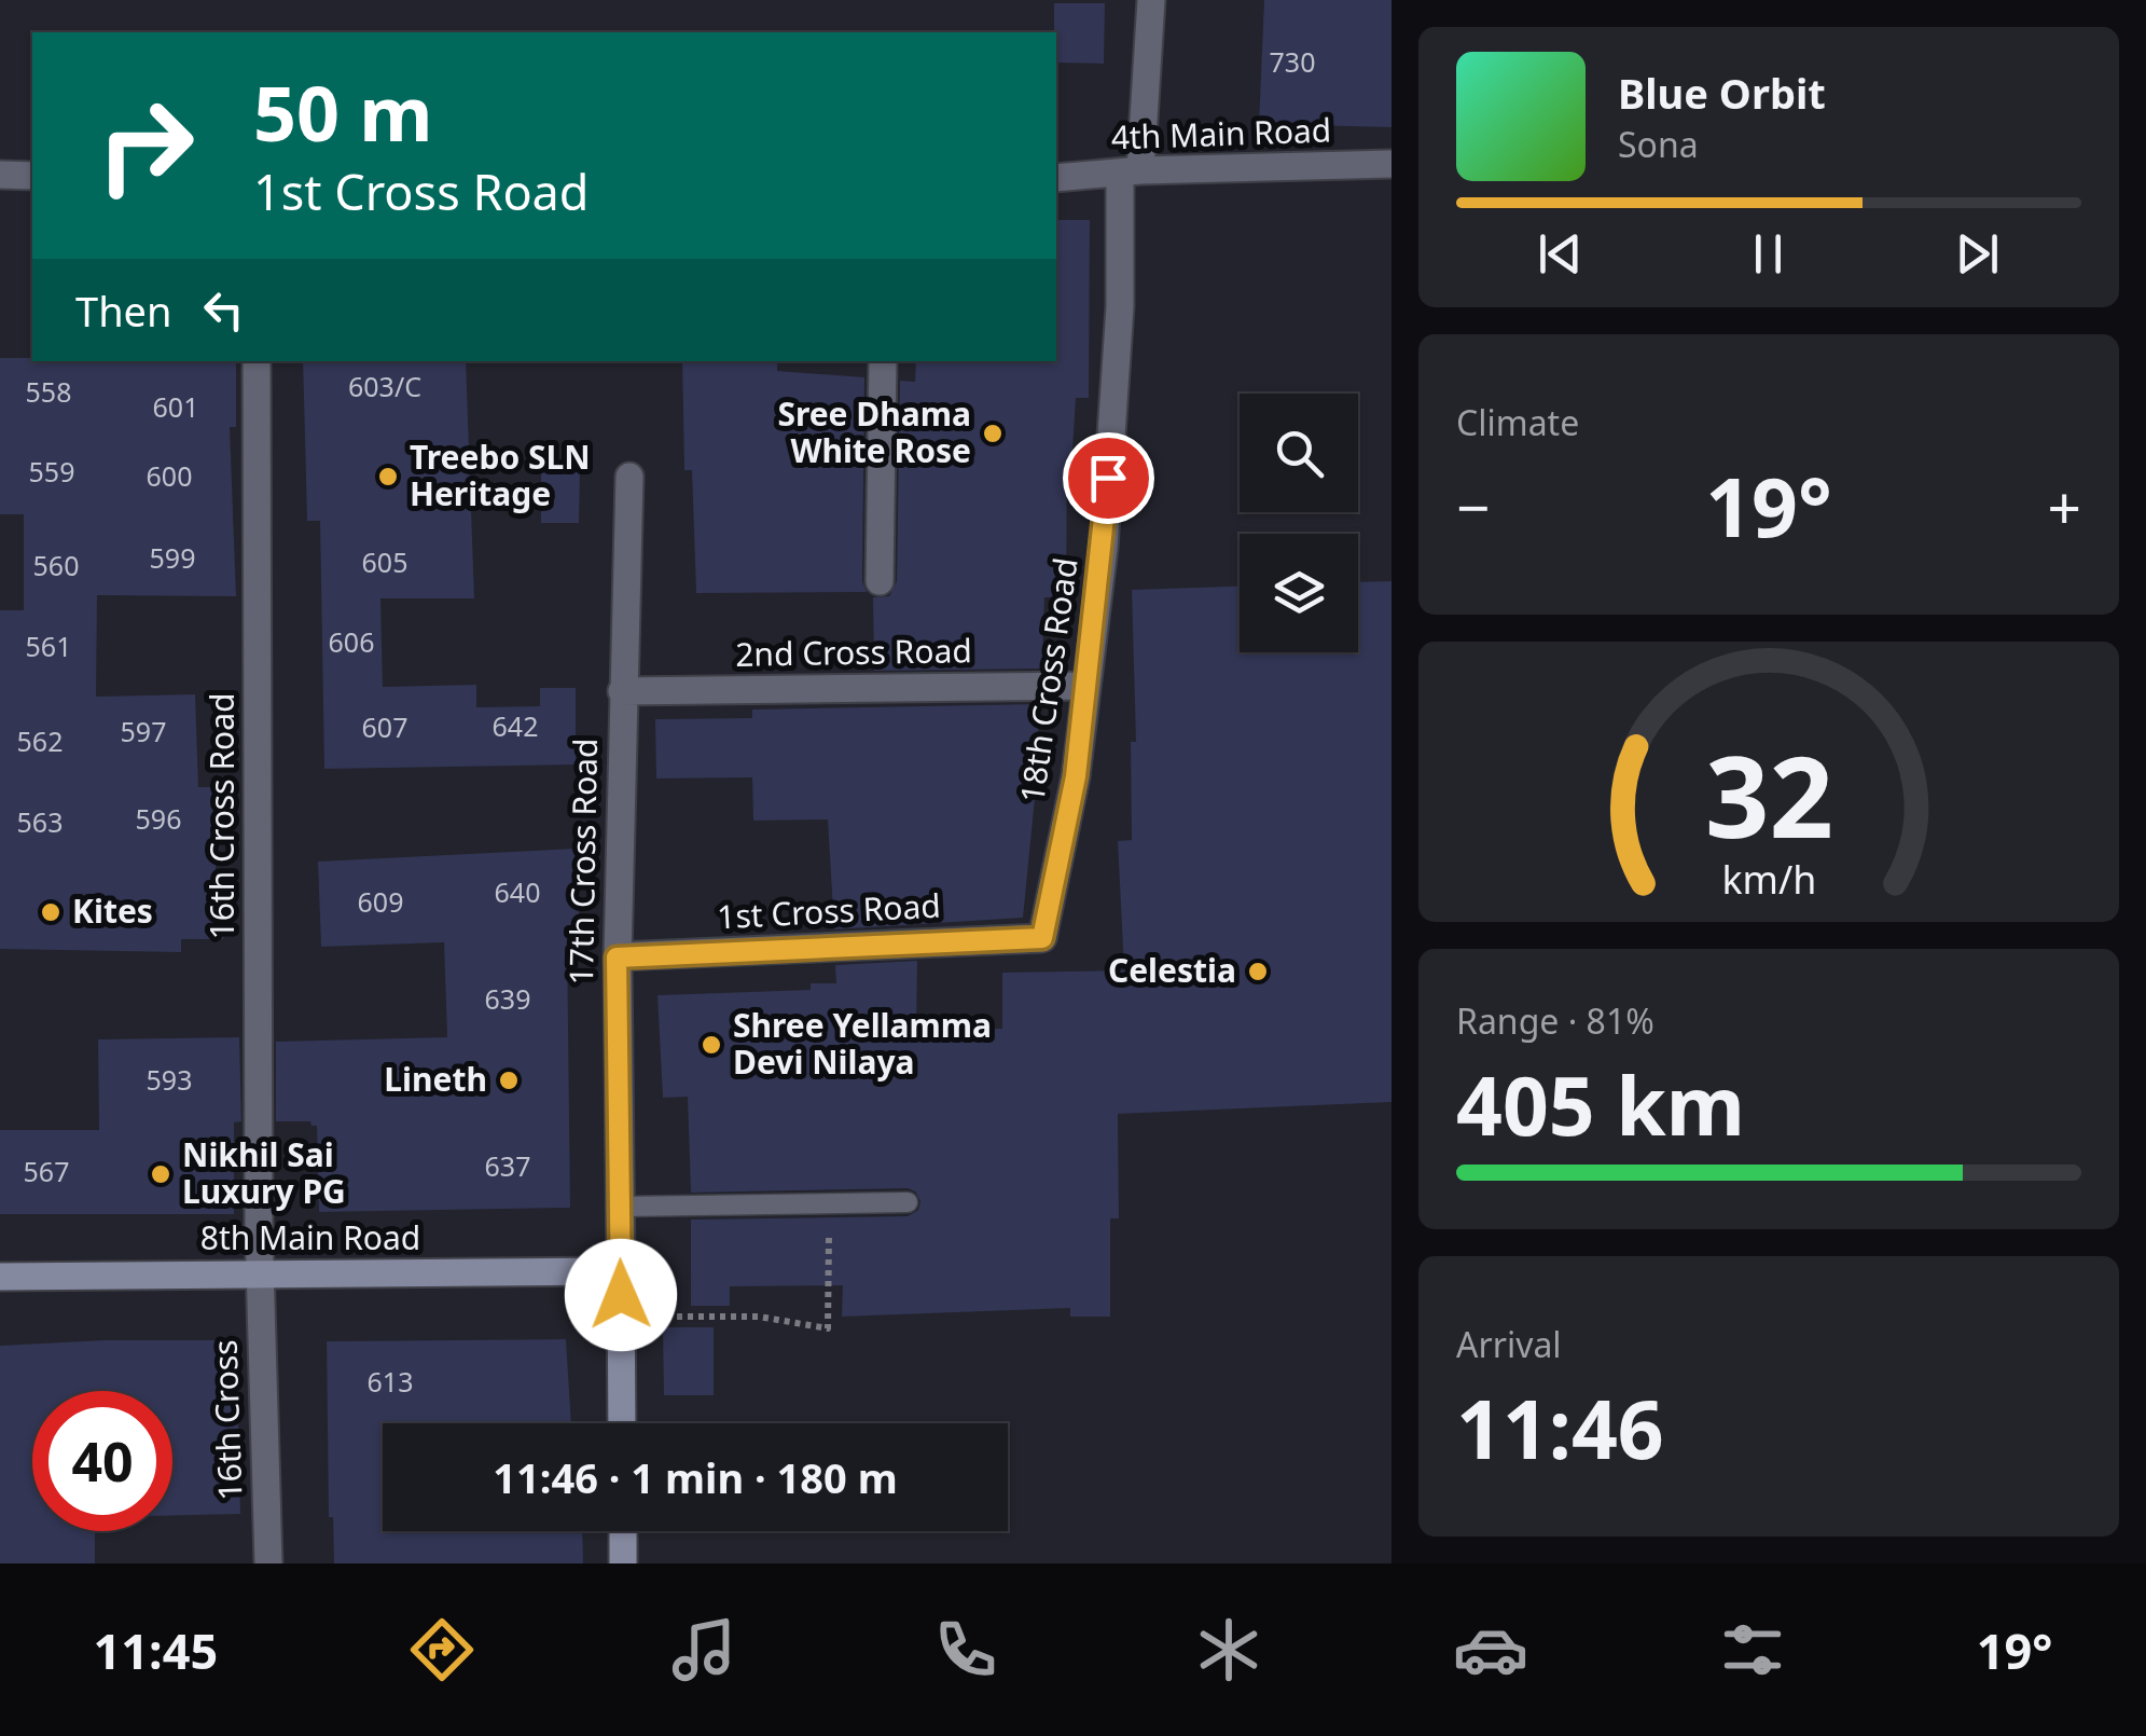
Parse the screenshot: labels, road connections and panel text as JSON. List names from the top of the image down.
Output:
{
  "streets": {
    "street": [
      "4th Main Road",
      "2nd Cross Road",
      "18th Cross Road",
      "16th Cross Road",
      "17th Cross Road",
      "1st Cross Road",
      "8th Main Road",
      "16th Cross"
    ]
  },
  "crossings": [
    ["4th Main Road", "18th Cross Road"],
    ["2nd Cross Road", "18th Cross Road"],
    ["2nd Cross Road", "17th Cross Road"],
    ["18th Cross Road", "1st Cross Road"],
    ["16th Cross Road", "8th Main Road"],
    ["16th Cross Road", "16th Cross"],
    ["17th Cross Road", "1st Cross Road"],
    ["17th Cross Road", "8th Main Road"],
    ["8th Main Road", "16th Cross"]
  ],
  "places": [
    "Sree Dhama White Rose",
    "Treebo SLN Heritage",
    "Kites",
    "Celestia",
    "Shree Yellamma Devi Nilaya",
    "Lineth",
    "Nikhil Sai Luxury PG"
  ],
  "house_numbers": [
    "730",
    "603/C",
    "558",
    "601",
    "559",
    "600",
    "599",
    "605",
    "560",
    "606",
    "561",
    "642",
    "607",
    "597",
    "562",
    "596",
    "563",
    "640",
    "609",
    "639",
    "593",
    "637",
    "567",
    "613"
  ],
  "page": {
    "turn": ["50 m", "1st Cross Road"],
    "song": ["Blue Orbit", "Sona"],
    "then": "Then",
    "tile": [
      "Climate",
      ["Range · 81%", "405 km"],
      ["Arrival", "11:46"]
    ],
    "heat": ["−", "19°", "+"],
    "limit": "40",
    "trip": "11:46 · 1 min · 180 m",
    "tabs": ["11:45", "19°"],
    "gauge": ["32", "km/h"]
  }
}
